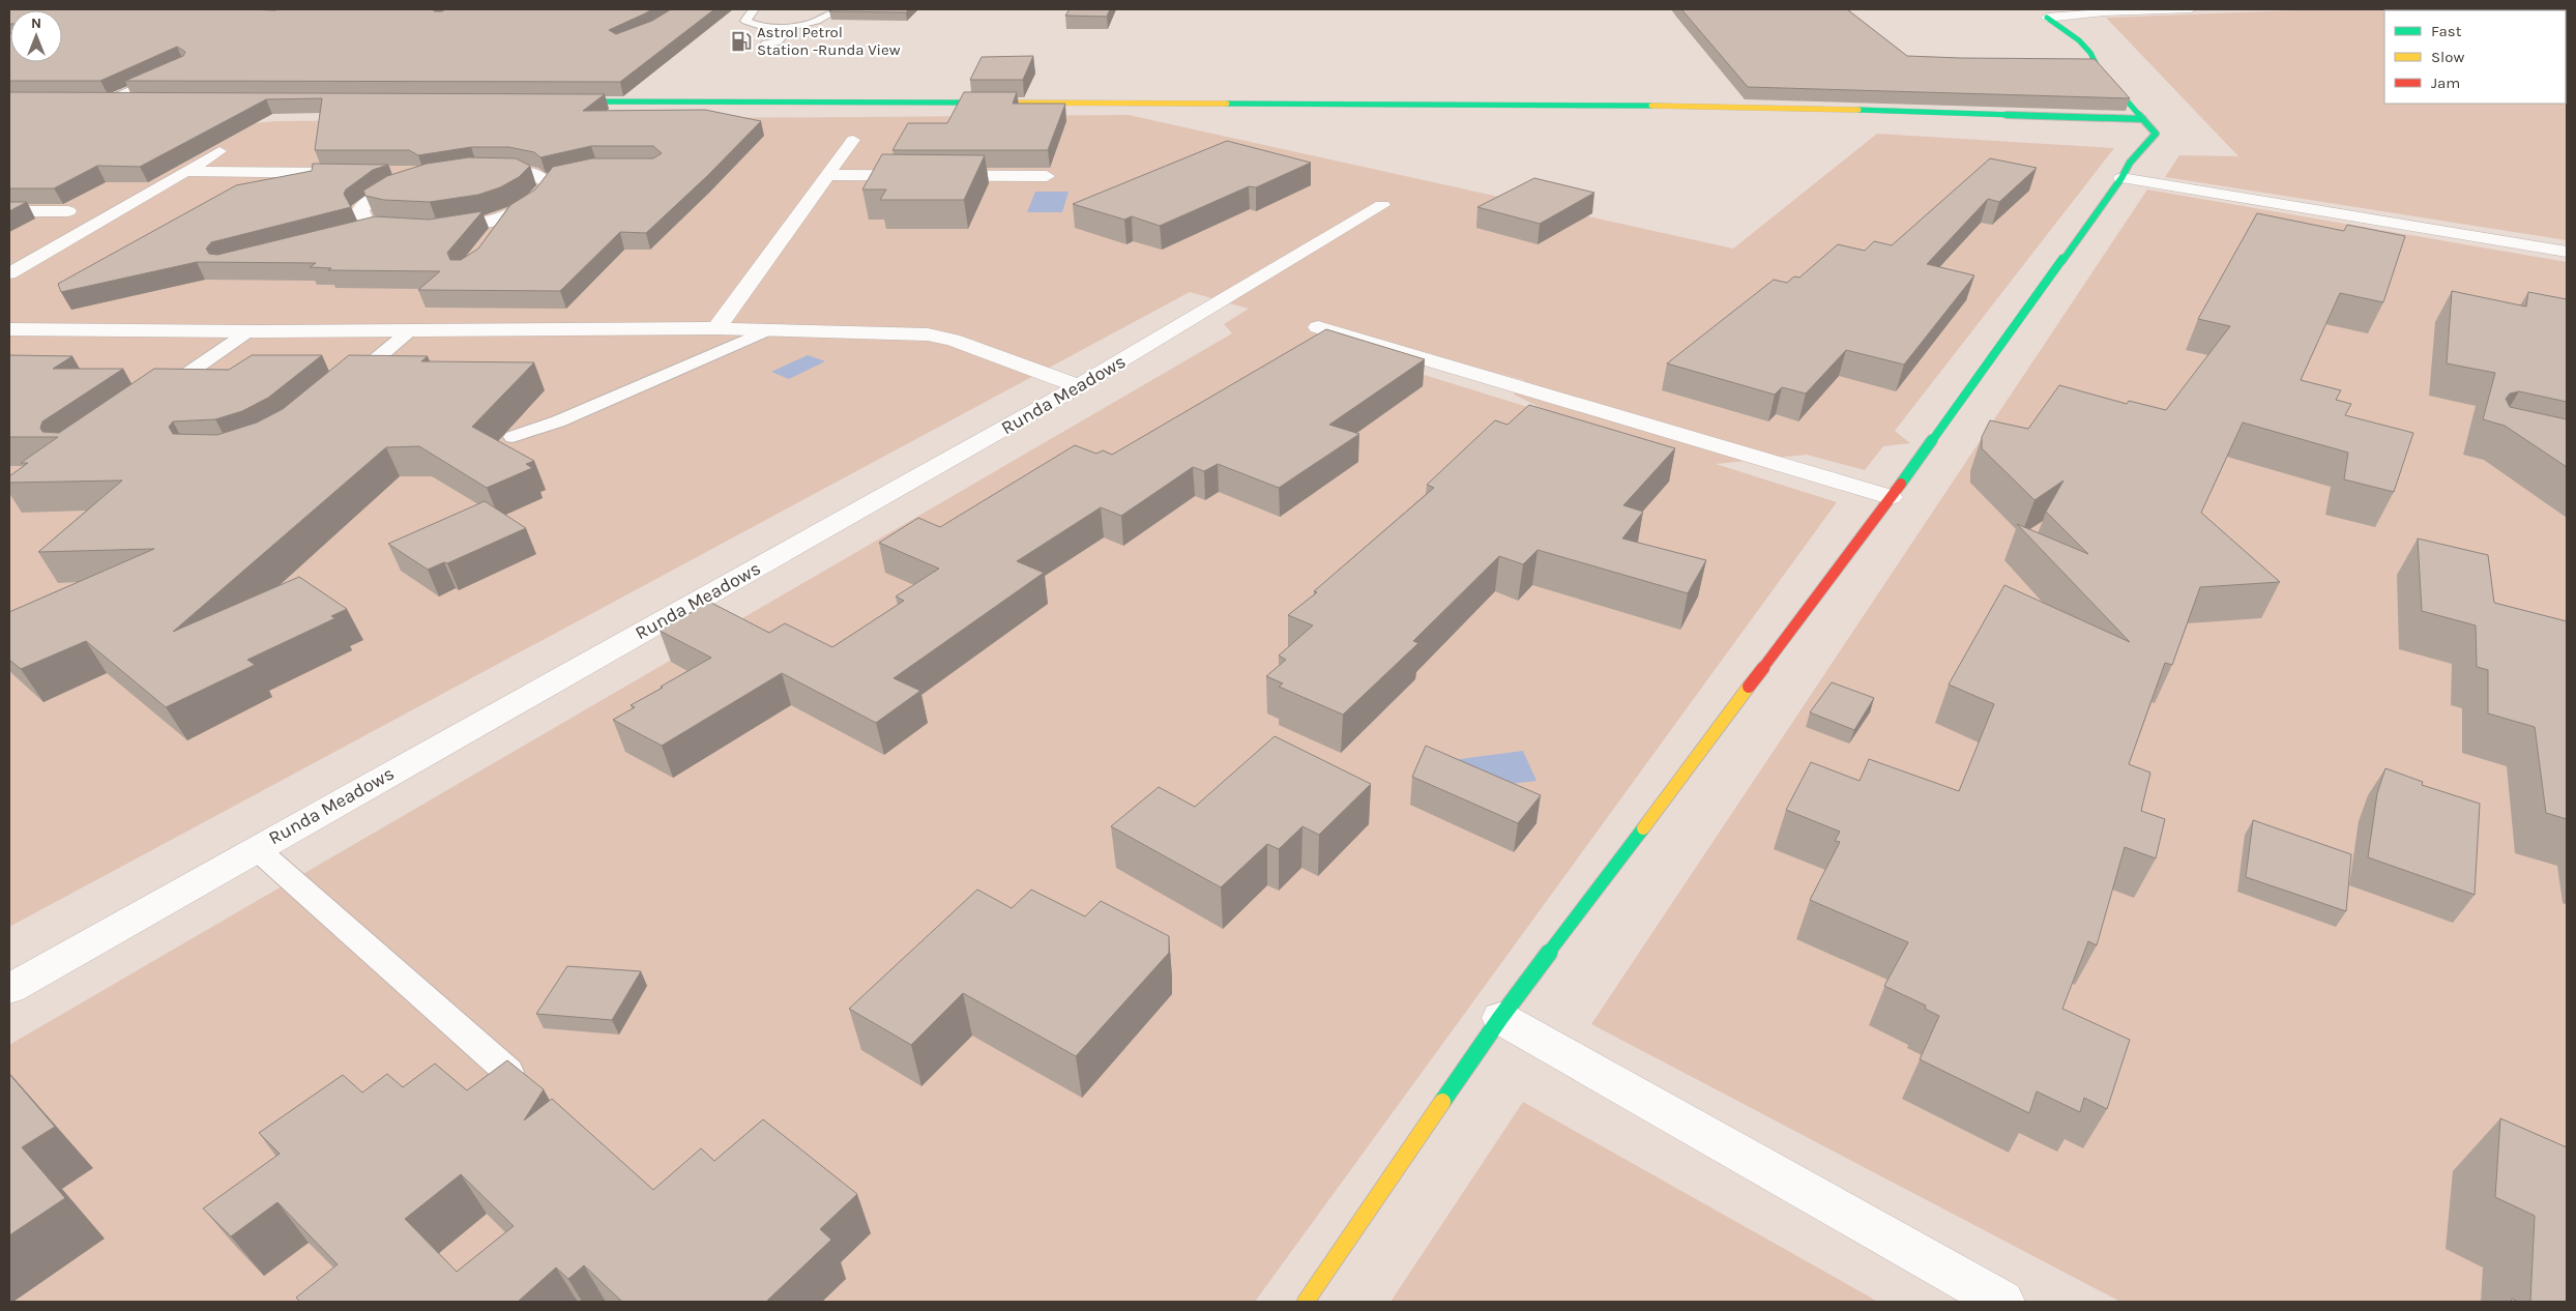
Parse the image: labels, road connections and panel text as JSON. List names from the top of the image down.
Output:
{
  "streets": {
    "street": ["Runda Meadows"]
  },
  "places": {
    "fuel station": ["Astrol Petrol Station -Runda View"]
  },
  "legend": ["Fast", "Slow", "Jam"],
  "north": "top"
}
